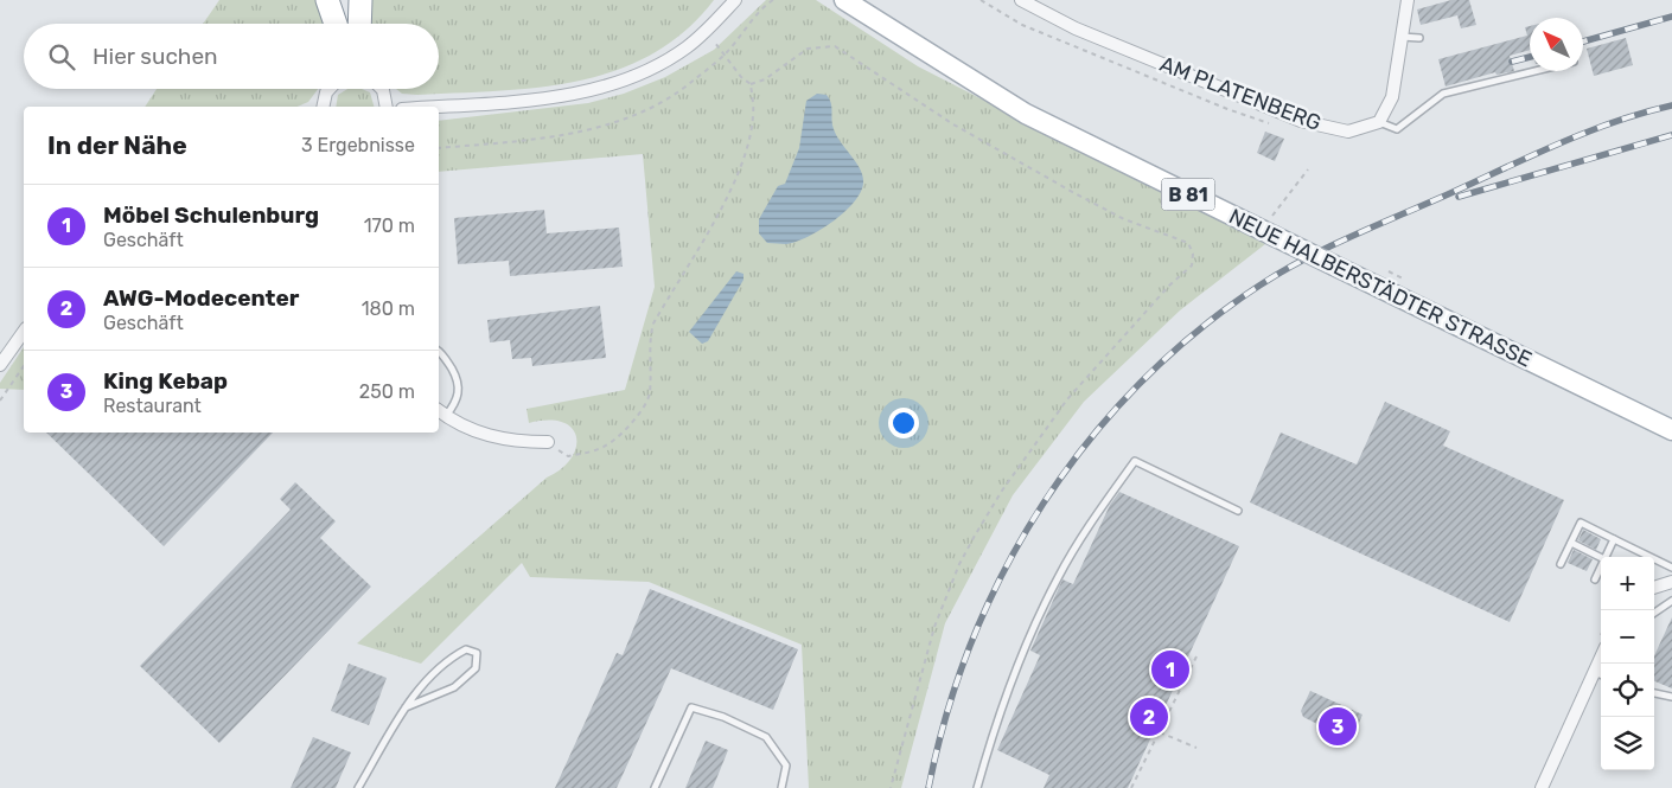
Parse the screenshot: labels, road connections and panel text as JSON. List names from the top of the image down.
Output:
{
  "streets": {
    "main road": ["B 81", "NEUE HALBERSTÄDTER STRASSE"],
    "street": ["AM PLATENBERG"]
  },
  "north": "top left",
  "page": {
    "search": "Hier suchen",
    "heading": ["In der Nähe", "3 Ergebnisse"],
    "list": [
      {
        "mark": "1",
        "name": "Möbel Schulenburg",
        "note": "Geschäft",
        "value": "170 m"
      },
      {
        "mark": "2",
        "name": "AWG-Modecenter",
        "note": "Geschäft",
        "value": "180 m"
      },
      {
        "mark": "3",
        "name": "King Kebap",
        "note": "Restaurant",
        "value": "250 m"
      }
    ],
    "map_buttons": ["+", "−"],
    "pins": ["1", "2", "3"]
  }
}
